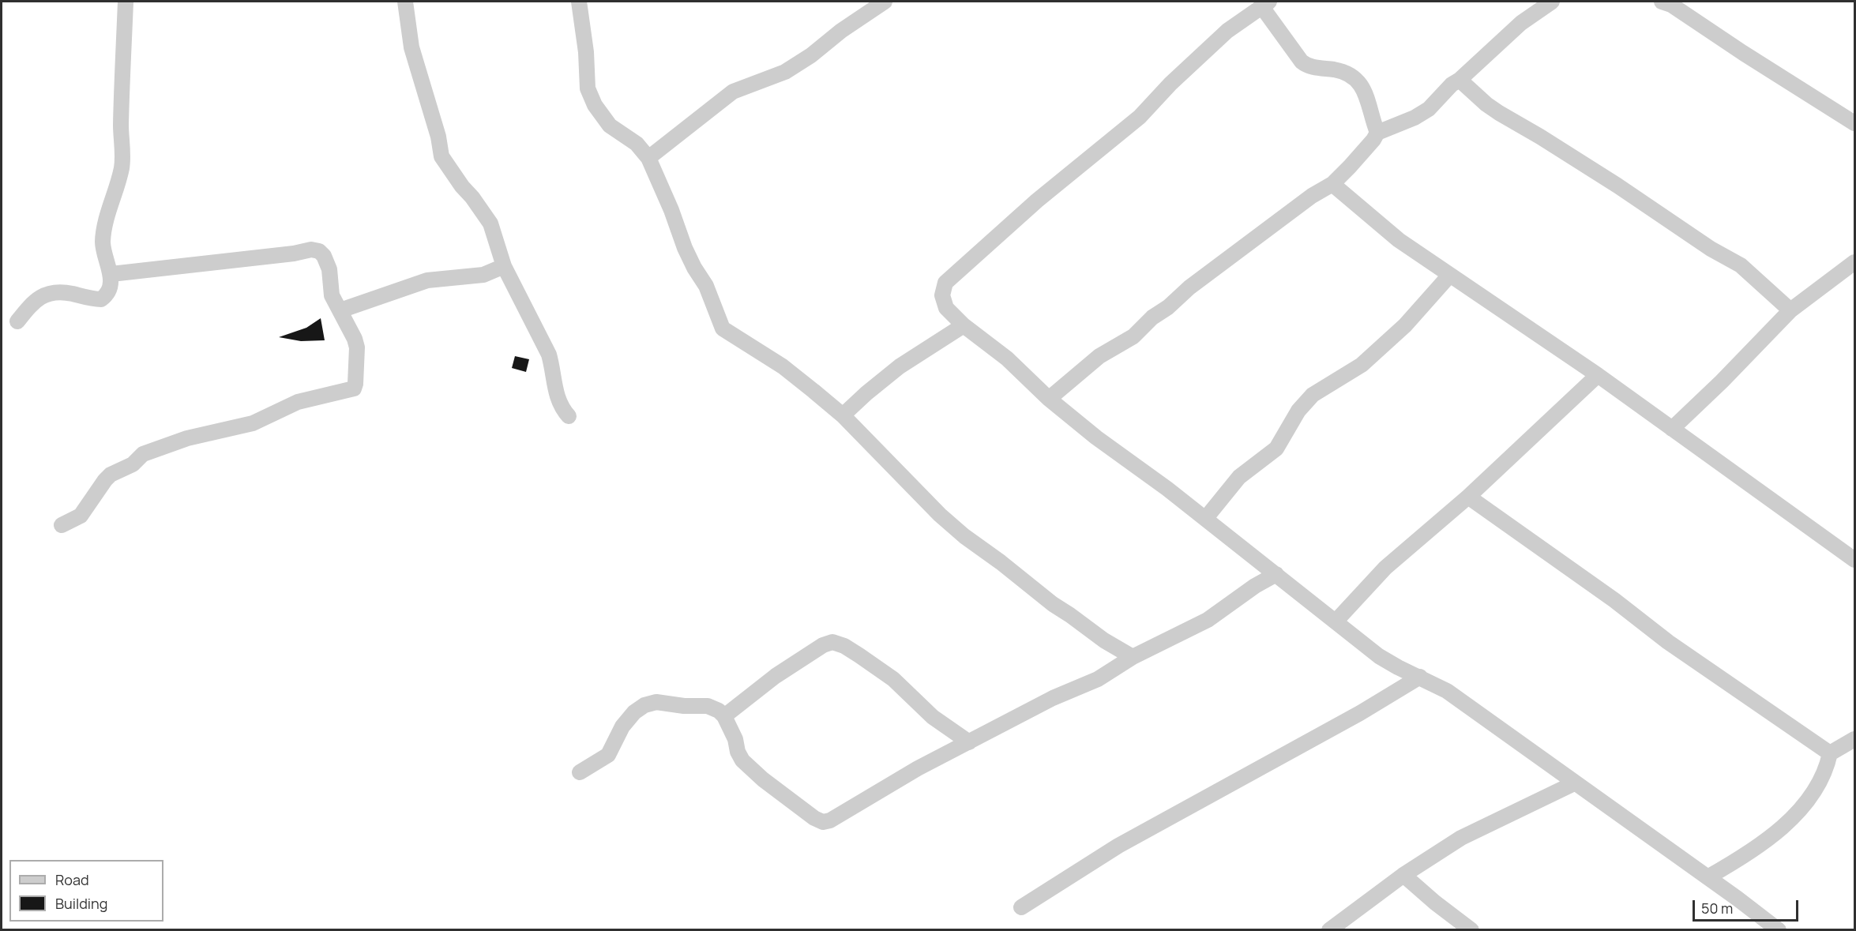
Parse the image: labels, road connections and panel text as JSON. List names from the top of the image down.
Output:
{
  "legend": ["Road", "Building"],
  "scale_bar": "50 m"
}
